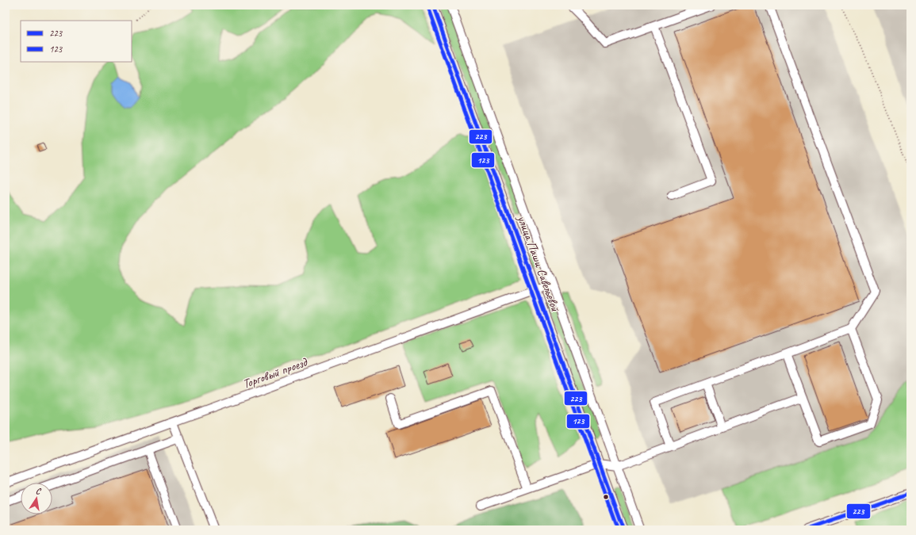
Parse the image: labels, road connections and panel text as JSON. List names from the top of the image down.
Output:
{
  "streets": {
    "street": ["улица Паши Савельевой", "Торговый проезд"]
  },
  "crossings": [
    ["улица Паши Савельевой", "Торговый проезд"]
  ],
  "lines": ["transit line 223", "transit line 123"],
  "legend": ["223", "123"],
  "north": "top"
}
